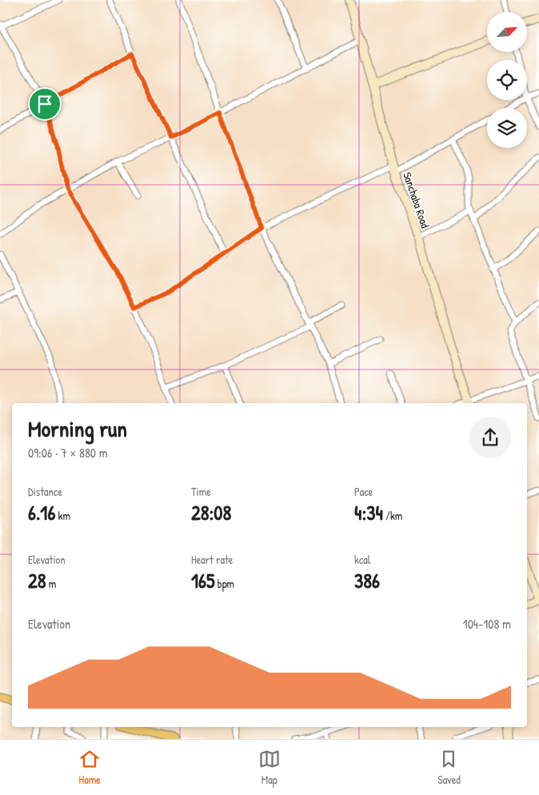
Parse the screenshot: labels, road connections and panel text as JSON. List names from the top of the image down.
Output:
{
  "streets": {
    "street": ["Sanchaba Road"]
  },
  "north": "top right",
  "page": {
    "heading": ["Morning run", "09:06 · 7 × 880 m"],
    "stats": [
      ["Distance", "6.16 km"],
      ["Time", "28:08"],
      ["Pace", "4:34 /km"],
      ["Elevation", "28 m"],
      ["Heart rate", "165 bpm"],
      ["kcal", "386"]
    ],
    "chart": ["Elevation", "104–108 m"],
    "tabs": ["Home", "Map", "Saved"]
  }
}
